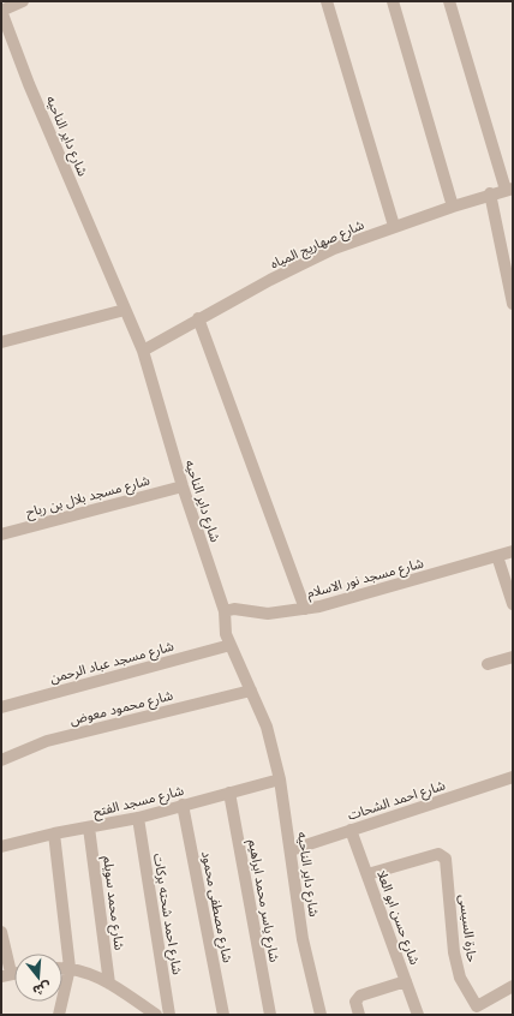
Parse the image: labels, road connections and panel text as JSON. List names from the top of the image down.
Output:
{
  "streets": {
    "street": [
      "شارع داير الناحيه",
      "شارع صهاريج المياه",
      "شارع مسجد بلال بن رباح",
      "شارع مسجد نور الاسلام",
      "شارع مسجد عباد الرحمن",
      "شارع محمود معوض",
      "شارع احمد الشحات",
      "شارع مسجد الفتح",
      "شارع ياسر محمد ابراهيم",
      "شارع محمد سويلم",
      "شارع مصطفى محمود",
      "شارع احمد شحته بركات",
      "شارع حسن ابو العلا",
      "حارة السيسى"
    ]
  },
  "crossings": [
    ["شارع داير الناحيه", "شارع صهاريج المياه"],
    ["شارع داير الناحيه", "شارع مسجد بلال بن رباح"],
    ["شارع داير الناحيه", "شارع مسجد نور الاسلام"],
    ["شارع داير الناحيه", "شارع مسجد عباد الرحمن"],
    ["شارع داير الناحيه", "شارع محمود معوض"],
    ["شارع داير الناحيه", "شارع احمد الشحات"],
    ["شارع داير الناحيه", "شارع مسجد الفتح"],
    ["شارع احمد الشحات", "شارع حسن ابو العلا"],
    ["شارع مسجد الفتح", "شارع ياسر محمد ابراهيم"],
    ["شارع مسجد الفتح", "شارع محمد سويلم"],
    ["شارع مسجد الفتح", "شارع مصطفى محمود"],
    ["شارع مسجد الفتح", "شارع احمد شحته بركات"],
    ["شارع حسن ابو العلا", "حارة السيسى"]
  ],
  "north": "bottom"
}
